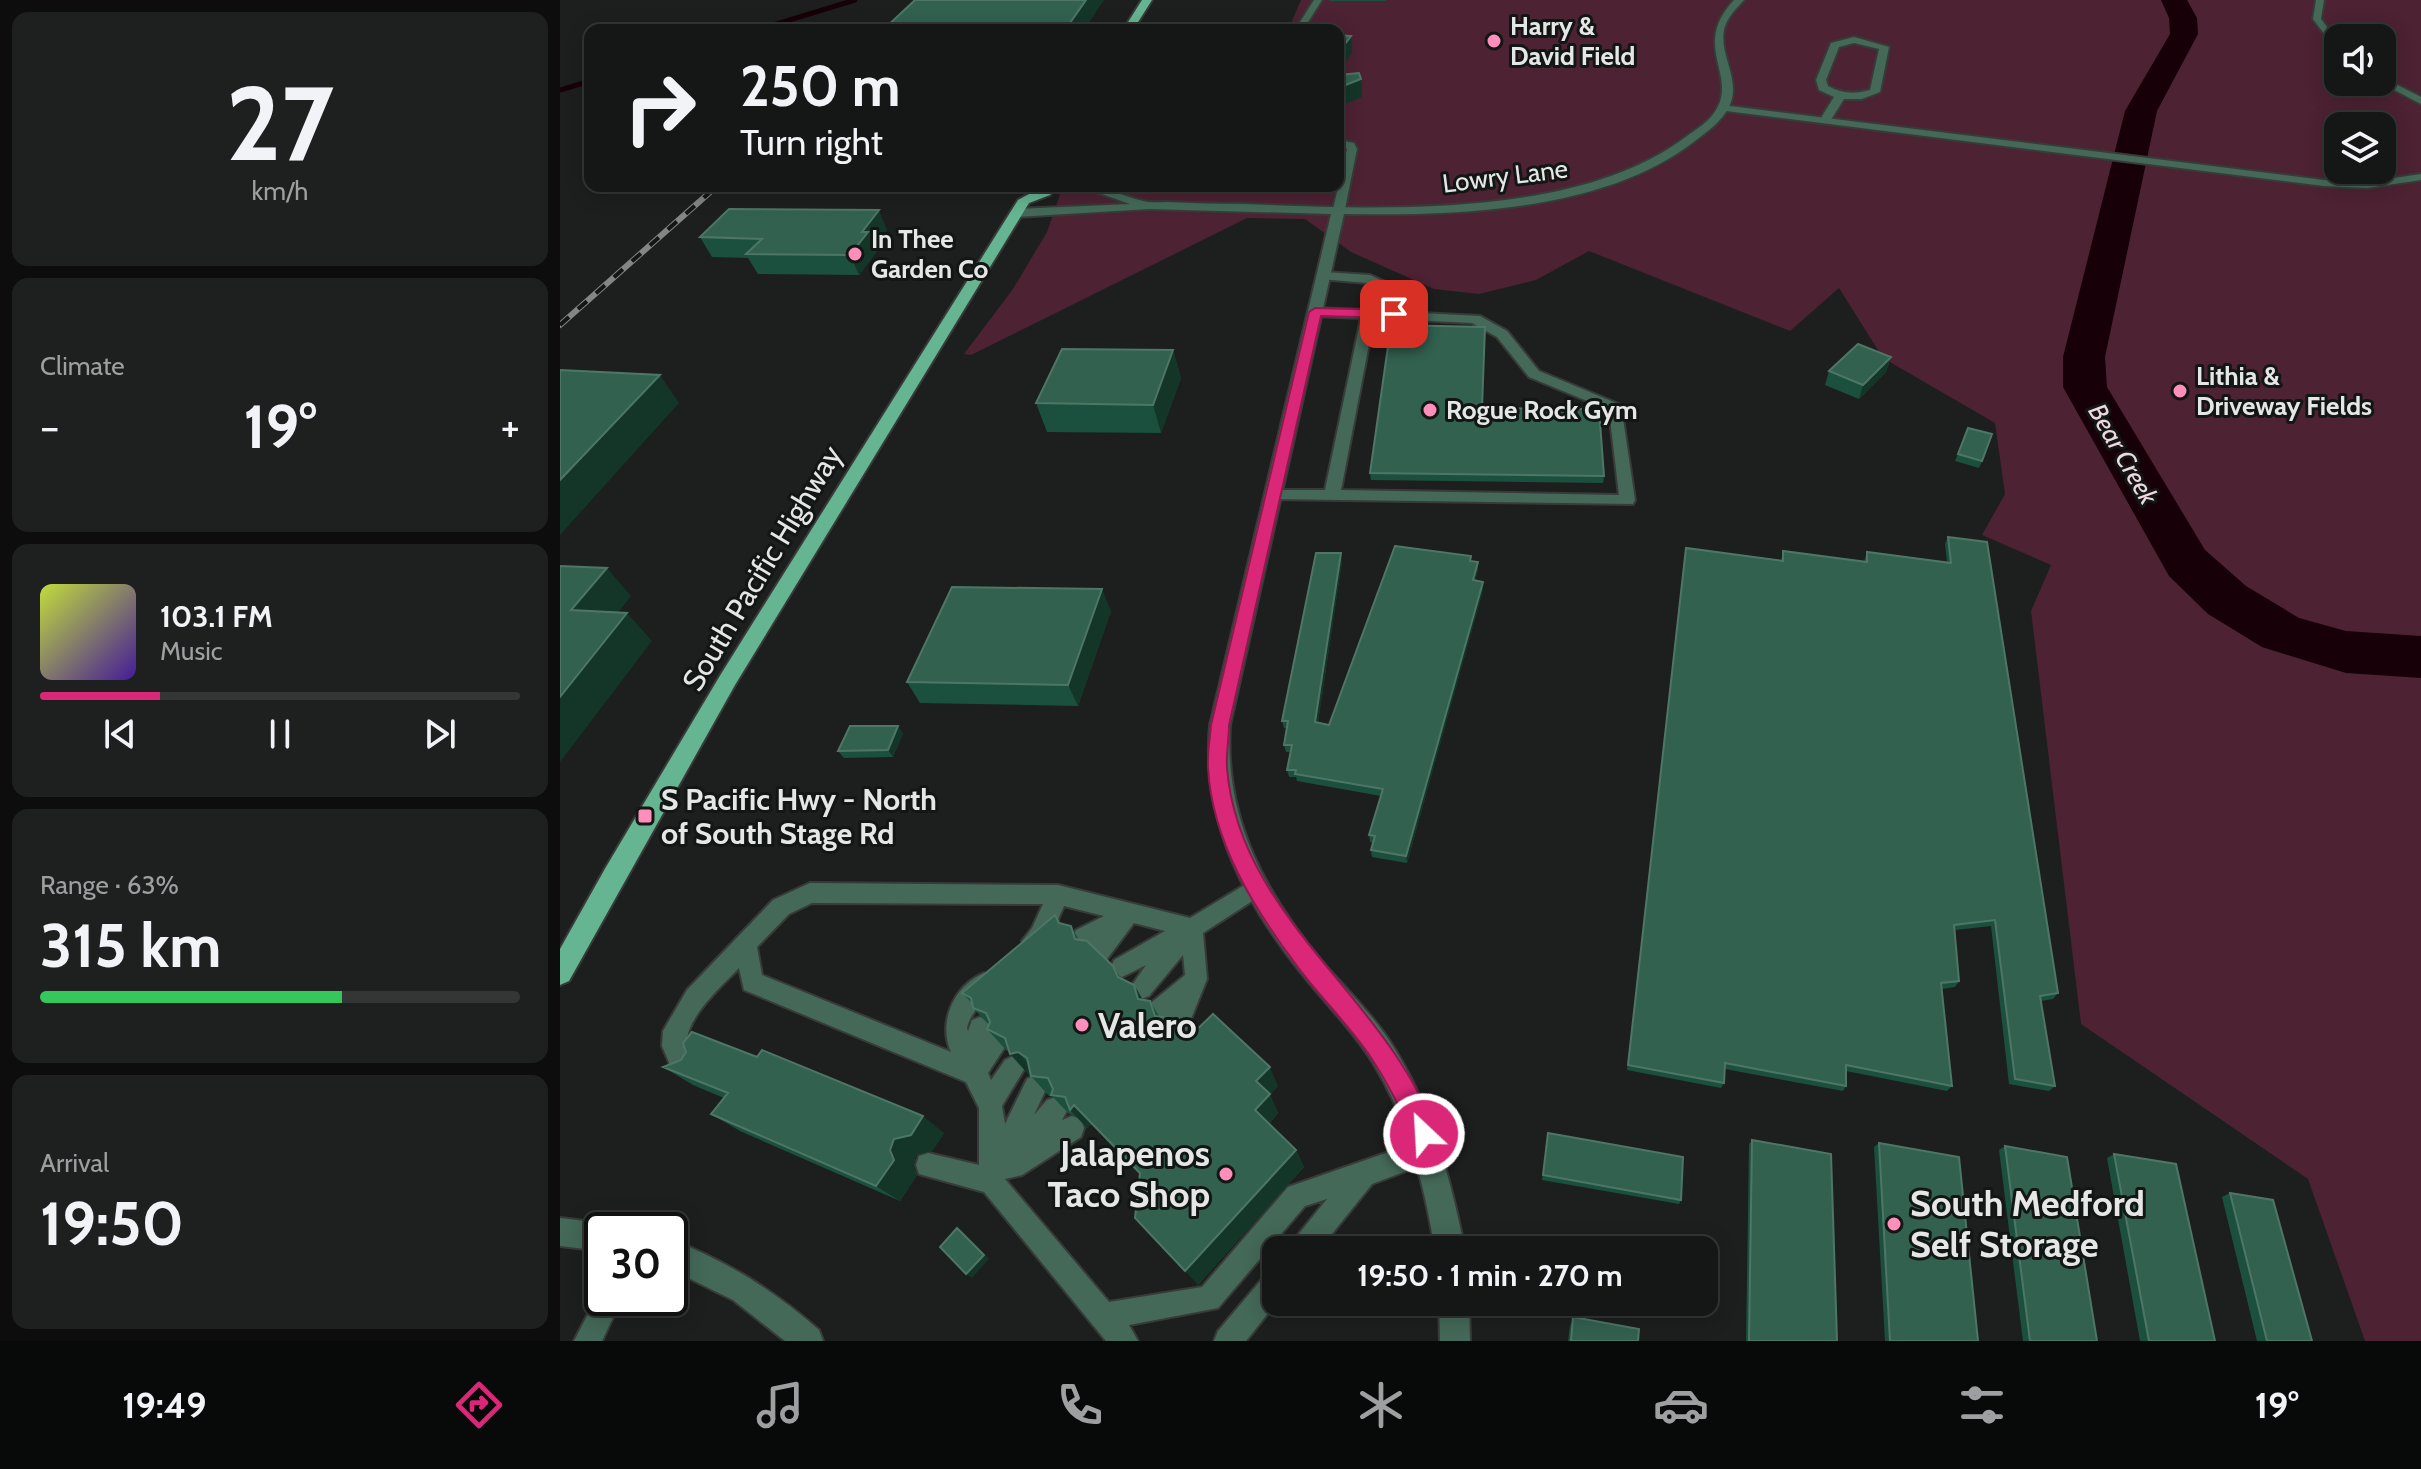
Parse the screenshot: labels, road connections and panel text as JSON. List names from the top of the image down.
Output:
{
  "streets": {
    "main road": ["South Pacific Highway"],
    "street": ["Lowry Lane"]
  },
  "crossings": [
    ["Lowry Lane", "South Pacific Highway"]
  ],
  "water": ["Bear Creek"],
  "places": {
    "other": [
      "Harry & David Field",
      "In Thee Garden Co",
      "Lithia & Driveway Fields",
      "Rogue Rock Gym",
      "Valero",
      "Jalapenos Taco Shop",
      "South Medford Self Storage"
    ],
    "transit": ["S Pacific Hwy - North of South Stage Rd"]
  },
  "page": {
    "tile": [
      ["27", "km/h"],
      "Climate",
      ["Range · 63%", "315 km"],
      ["Arrival", "19:50"]
    ],
    "turn": ["250 m", "Turn right"],
    "heat": ["−", "19°", "+"],
    "song": ["103.1 FM", "Music"],
    "limit": "30",
    "trip": "19:50 · 1 min · 270 m",
    "tabs": ["19:49", "19°"]
  }
}
